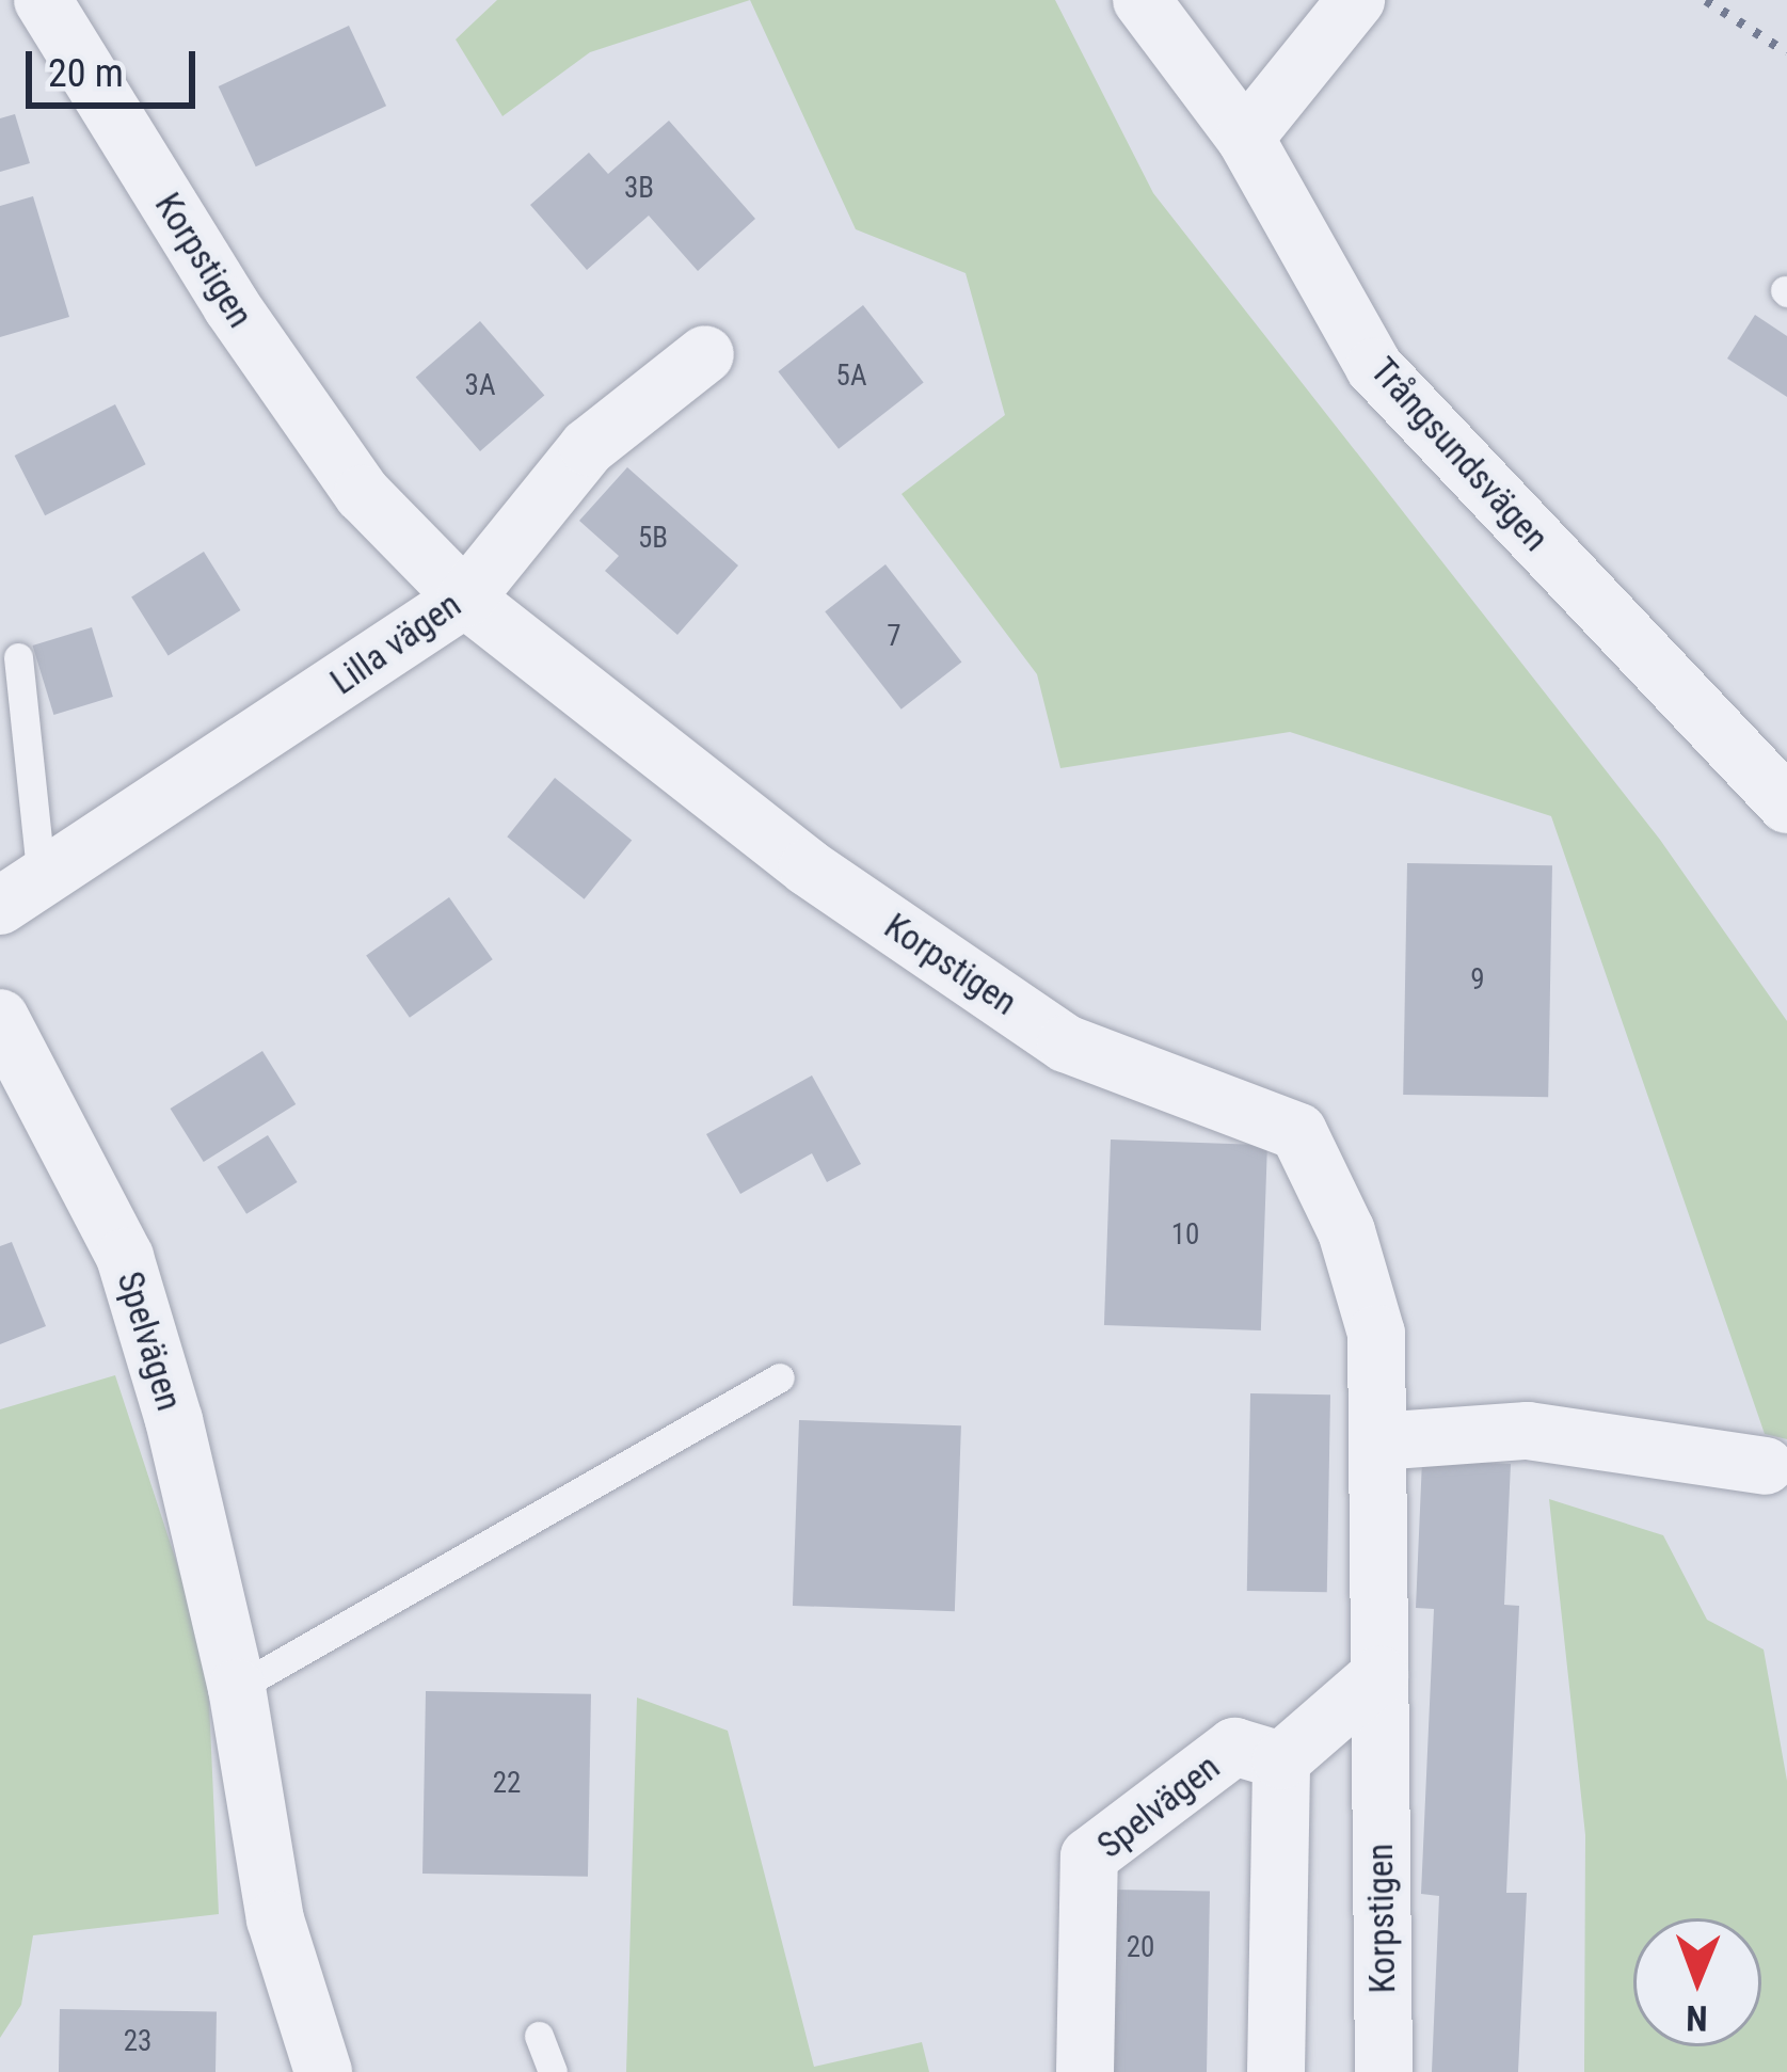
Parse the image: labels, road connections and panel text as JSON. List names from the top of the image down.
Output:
{
  "streets": {
    "street": [
      "Korpstigen",
      "Trångsundsvägen",
      "Lilla vägen",
      "Spelvägen"
    ]
  },
  "crossings": [
    ["Korpstigen", "Lilla vägen"]
  ],
  "house_numbers": [
    "3B",
    "5A",
    "3A",
    "5B",
    "7",
    "9",
    "10",
    "22",
    "20",
    "23"
  ],
  "scale_bar": "20 m",
  "north": "bottom"
}
